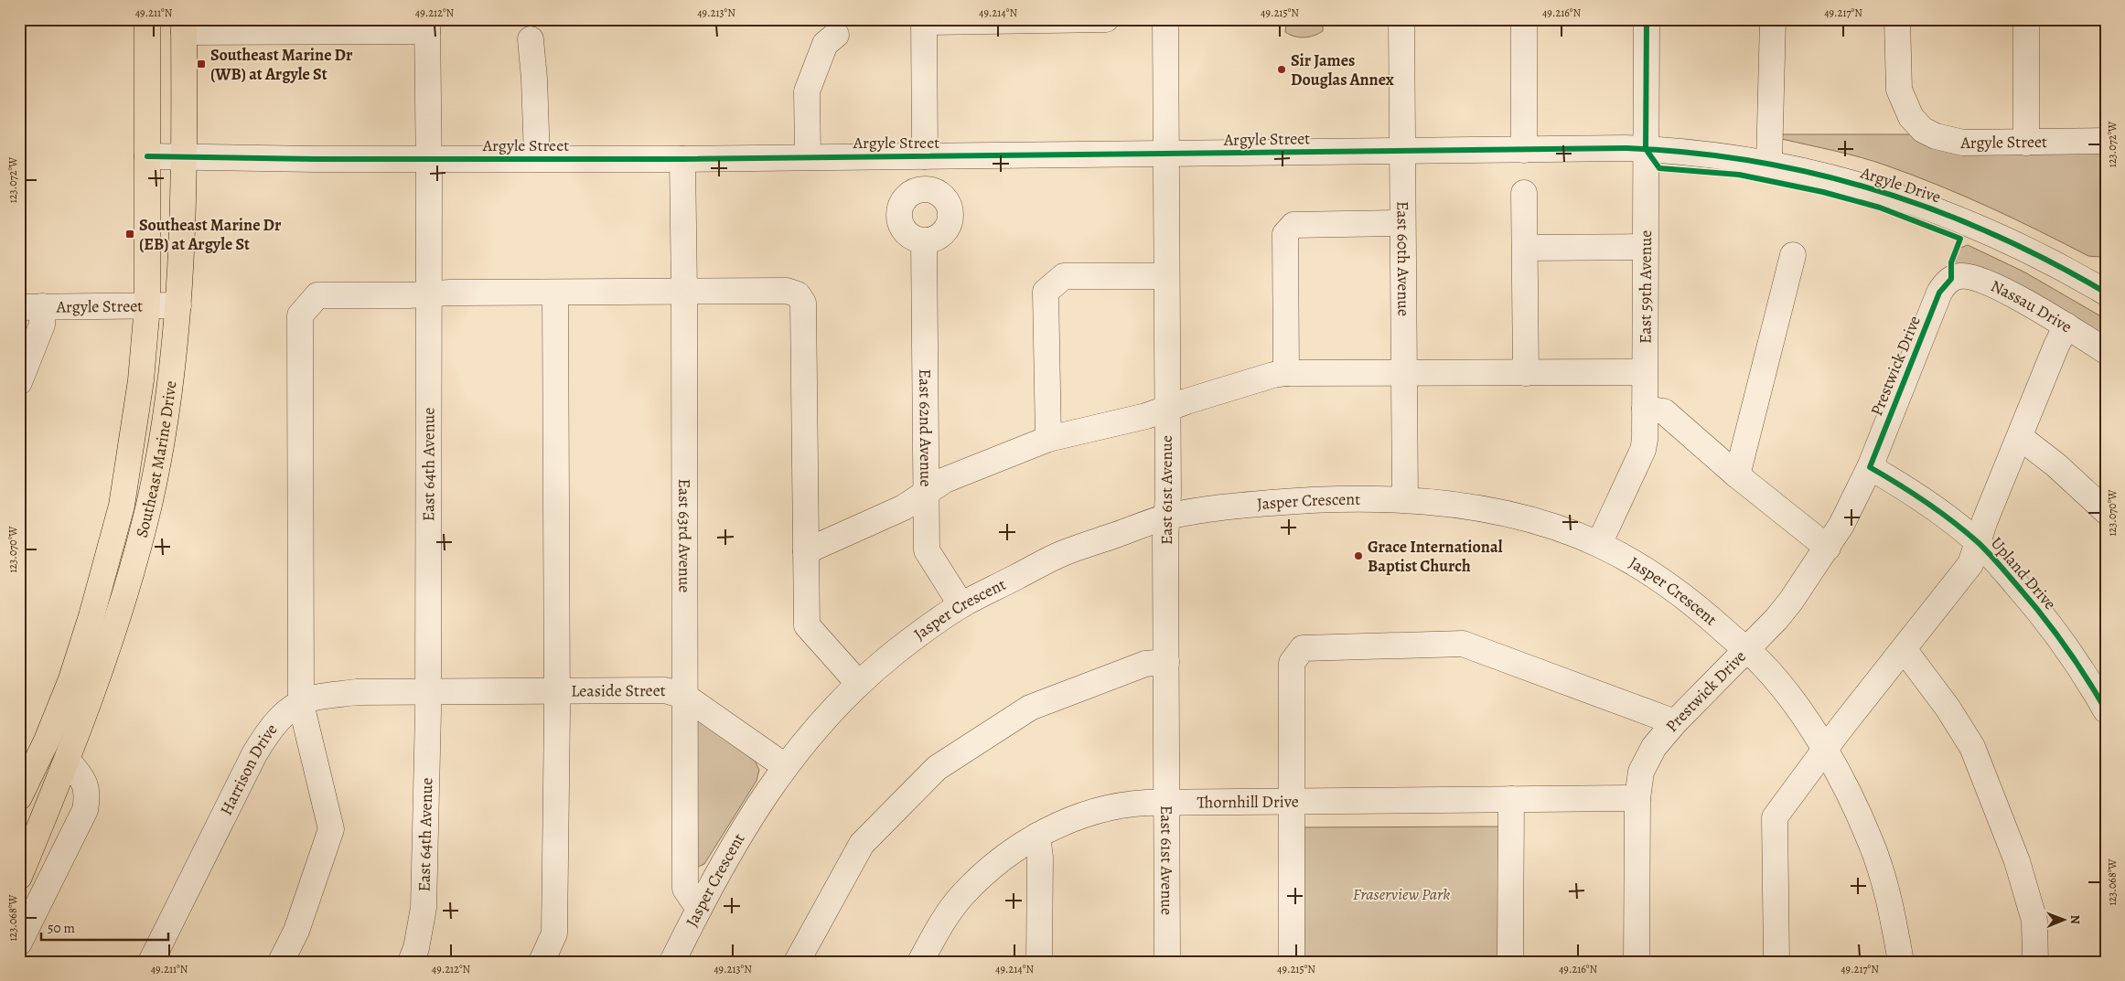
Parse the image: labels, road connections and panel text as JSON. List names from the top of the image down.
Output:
{
  "streets": {
    "main road": ["Southeast Marine Drive"],
    "street": [
      "Argyle Street",
      "Argyle Drive",
      "East 60th Avenue",
      "East 59th Avenue",
      "Nassau Drive",
      "Prestwick Drive",
      "East 62nd Avenue",
      "East 64th Avenue",
      "East 61st Avenue",
      "Jasper Crescent",
      "East 63rd Avenue",
      "Upland Drive",
      "Leaside Street",
      "Harrison Drive",
      "Thornhill Drive"
    ]
  },
  "crossings": [
    ["Argyle Street", "Argyle Drive"],
    ["Argyle Street", "East 60th Avenue"],
    ["Argyle Street", "East 59th Avenue"],
    ["Argyle Street", "Southeast Marine Drive"],
    ["Argyle Street", "East 64th Avenue"],
    ["Argyle Street", "East 61st Avenue"],
    ["Argyle Street", "East 63rd Avenue"],
    ["Argyle Drive", "East 59th Avenue"],
    ["East 60th Avenue", "Jasper Crescent"],
    ["East 59th Avenue", "Jasper Crescent"],
    ["Nassau Drive", "Prestwick Drive"],
    ["Prestwick Drive", "Jasper Crescent"],
    ["Prestwick Drive", "Upland Drive"],
    ["Prestwick Drive", "Thornhill Drive"],
    ["East 62nd Avenue", "Jasper Crescent"],
    ["East 64th Avenue", "Leaside Street"],
    ["East 64th Avenue", "Harrison Drive"],
    ["East 61st Avenue", "Jasper Crescent"],
    ["East 61st Avenue", "Thornhill Drive"],
    ["Jasper Crescent", "East 63rd Avenue"],
    ["Jasper Crescent", "Leaside Street"],
    ["East 63rd Avenue", "Leaside Street"],
    ["Leaside Street", "Harrison Drive"]
  ],
  "parks": ["Fraserview Park"],
  "places": {
    "transit": ["Southeast Marine Dr (WB) at Argyle St", "Southeast Marine Dr (EB) at Argyle St"],
    "other": ["Sir James Douglas Annex", "Grace International Baptist Church"]
  },
  "scale_bar": "50 m",
  "north": "right",
  "coordinates": [
    "49.211°N",
    "49.212°N",
    "49.213°N",
    "49.214°N",
    "49.215°N",
    "49.216°N",
    "49.217°N",
    "123.072°W",
    "123.070°W",
    "123.068°W"
  ]
}
